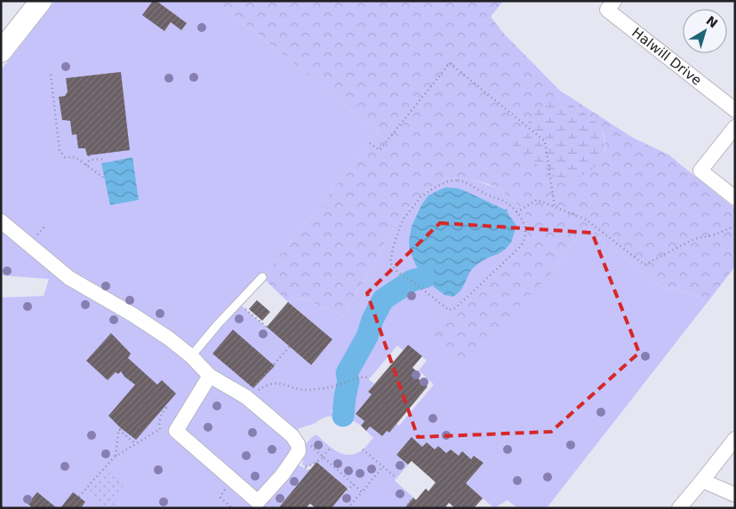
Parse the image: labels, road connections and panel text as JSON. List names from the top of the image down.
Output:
{
  "streets": {
    "street": ["Halwill Drive"]
  },
  "north": "top right"
}
